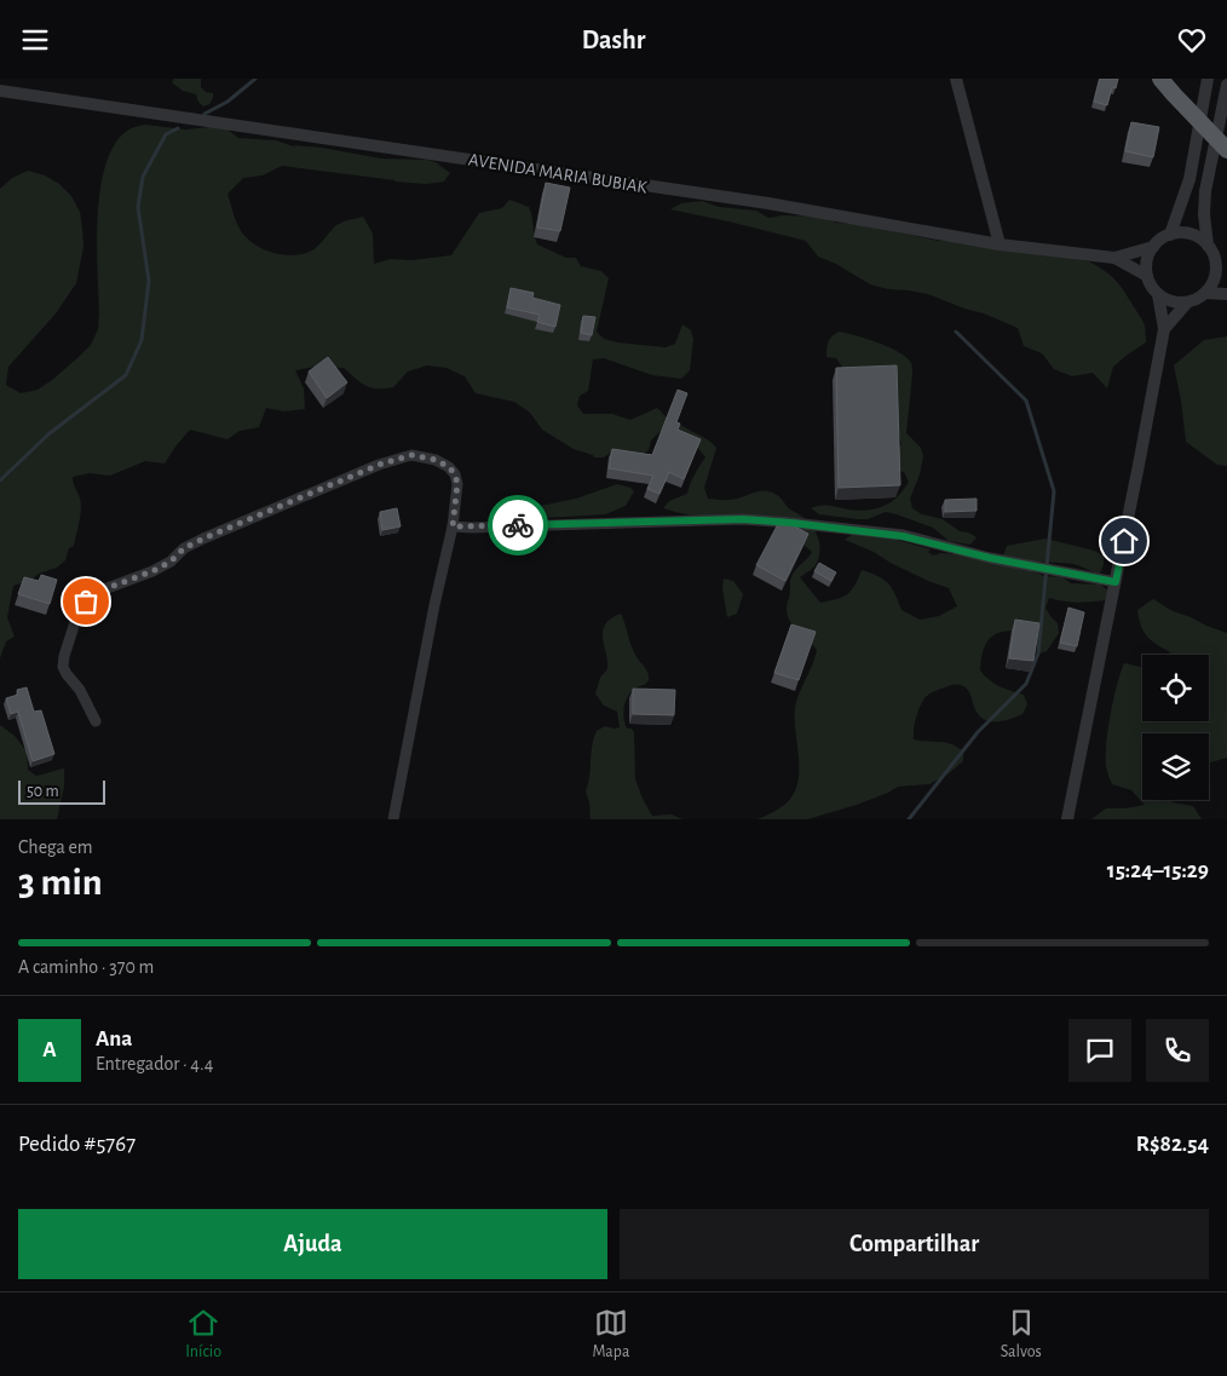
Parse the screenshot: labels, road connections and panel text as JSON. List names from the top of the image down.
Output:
{
  "streets": {
    "street": ["AVENIDA MARIA BUBIAK"]
  },
  "scale_bar": "50 m",
  "page": {
    "header": "Dashr",
    "scale": "50 m",
    "heading": ["3 min", "Chega em", "15:24–15:29"],
    "panel": [
      "Ana",
      "Entregador · 4.4",
      "Pedido #5767",
      "R$82.54"
    ],
    "bar": "A caminho · 370 m",
    "round": "A",
    "buttons": ["Ajuda", "Compartilhar"],
    "tabs": ["Início", "Mapa", "Salvos"]
  }
}
